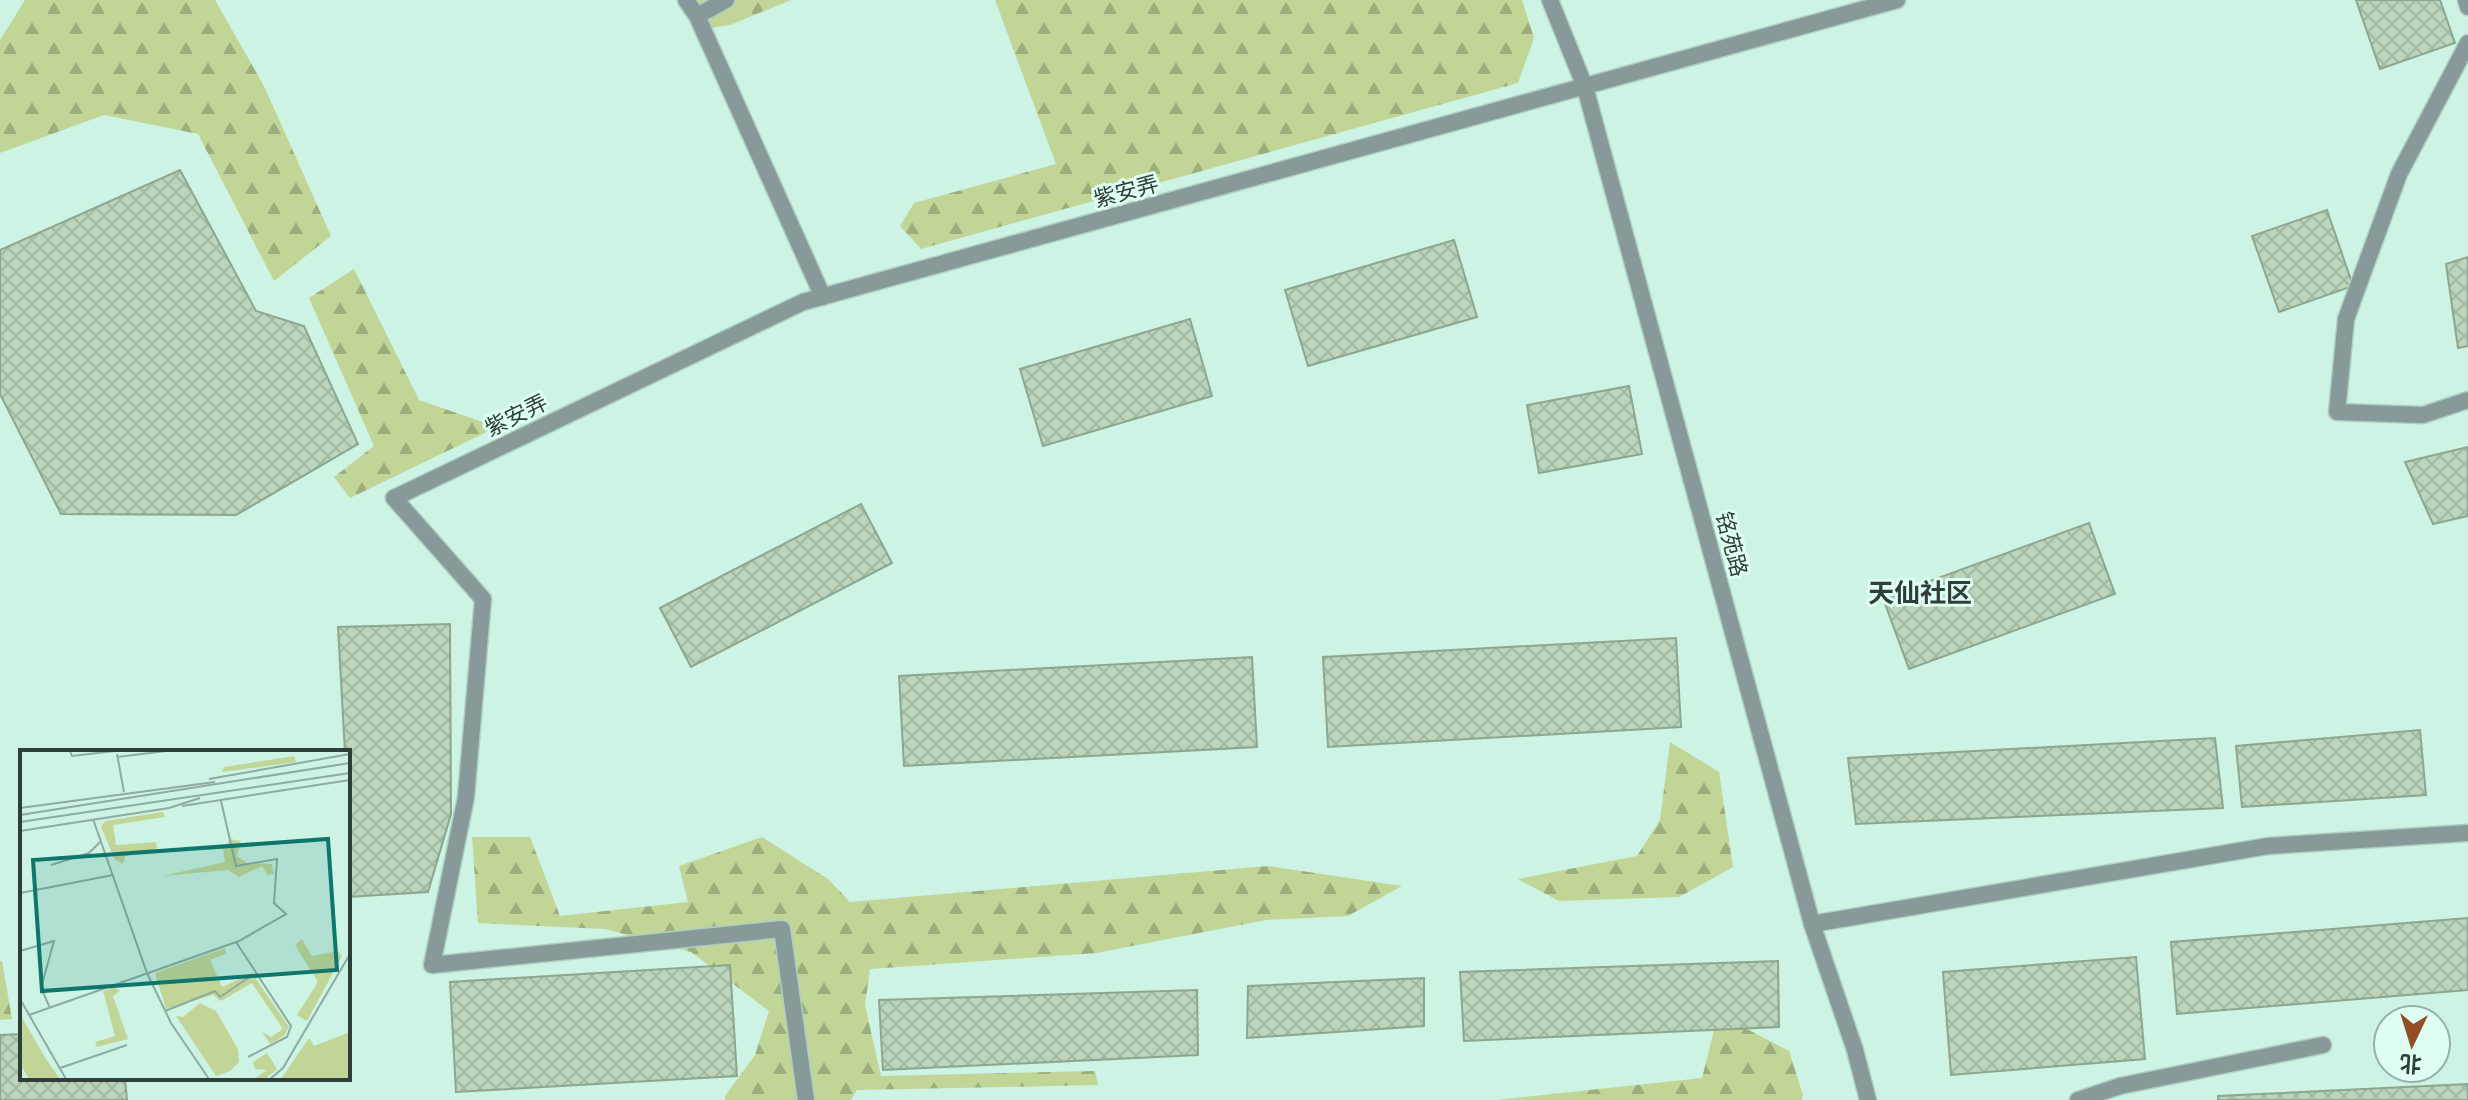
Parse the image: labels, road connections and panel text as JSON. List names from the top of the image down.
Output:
{
  "streets": {
    "street": ["紫安弄", "铭苑路"]
  },
  "crossings": [
    ["紫安弄", "铭苑路"]
  ],
  "districts": ["天仙社区"],
  "north": "bottom"
}
